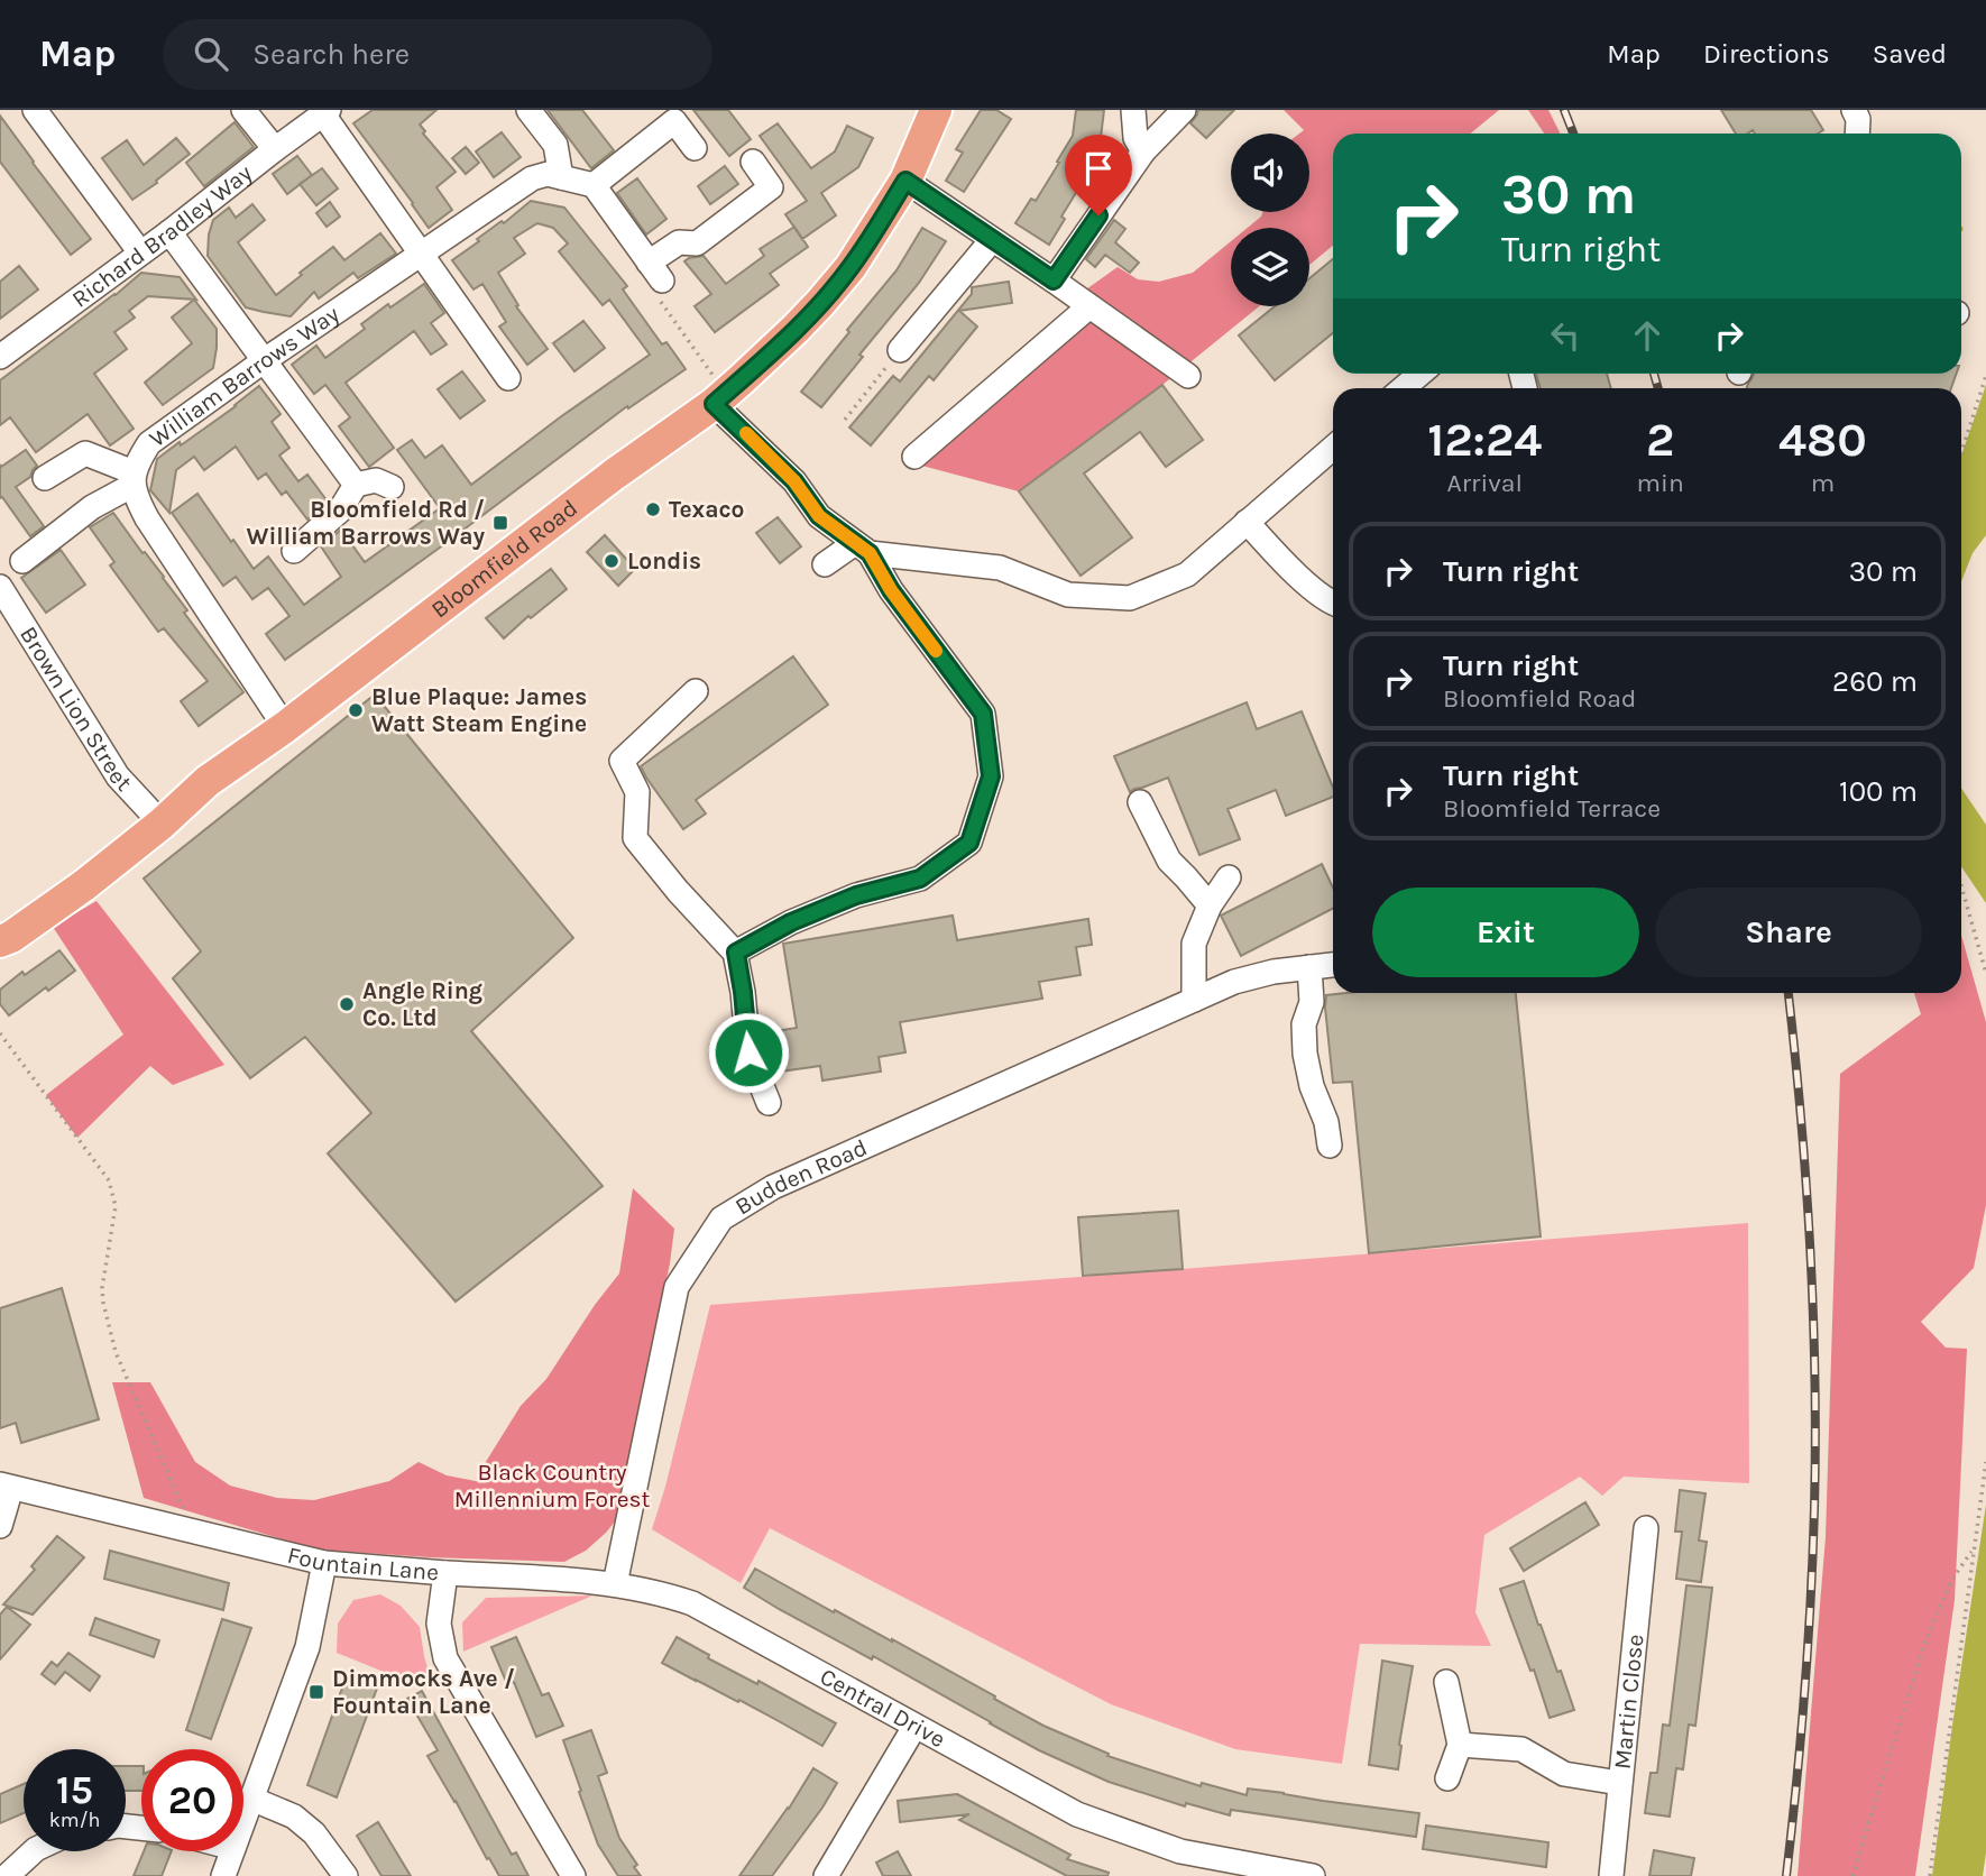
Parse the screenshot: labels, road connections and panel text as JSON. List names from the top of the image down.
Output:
{
  "streets": {
    "main road": ["Bloomfield Road"],
    "street": [
      "Richard Bradley Way",
      "William Barrows Way",
      "Brown Lion Street",
      "Budden Road",
      "Fountain Lane",
      "Martin Close",
      "Central Drive"
    ]
  },
  "crossings": [
    ["Richard Bradley Way", "William Barrows Way"],
    ["Bloomfield Road", "Brown Lion Street"],
    ["Budden Road", "Central Drive"],
    ["Fountain Lane", "Central Drive"]
  ],
  "parks": ["Black Country Millennium Forest"],
  "places": {
    "other": [
      "Texaco",
      "Londis",
      "Blue Plaque: James Watt Steam Engine",
      "Angle Ring Co. Ltd"
    ],
    "transit": ["Bloomfield Rd / William Barrows Way", "Dimmocks Ave / Fountain Lane"]
  },
  "page": {
    "header": "Map",
    "search": "Search here",
    "nav": ["Map", "Directions", "Saved"],
    "turn": ["30 m", "Turn right"],
    "eta": [
      "12:24",
      "Arrival",
      "2",
      "min",
      "480",
      "m"
    ],
    "list": [
      {
        "name": "Turn right",
        "value": "30 m"
      },
      {
        "name": "Turn right",
        "note": "Bloomfield Road",
        "value": "260 m"
      },
      {
        "name": "Turn right",
        "note": "Bloomfield Terrace",
        "value": "100 m"
      }
    ],
    "buttons": ["Exit", "Share"],
    "speed": "15 km/h",
    "limit": "20"
  }
}
